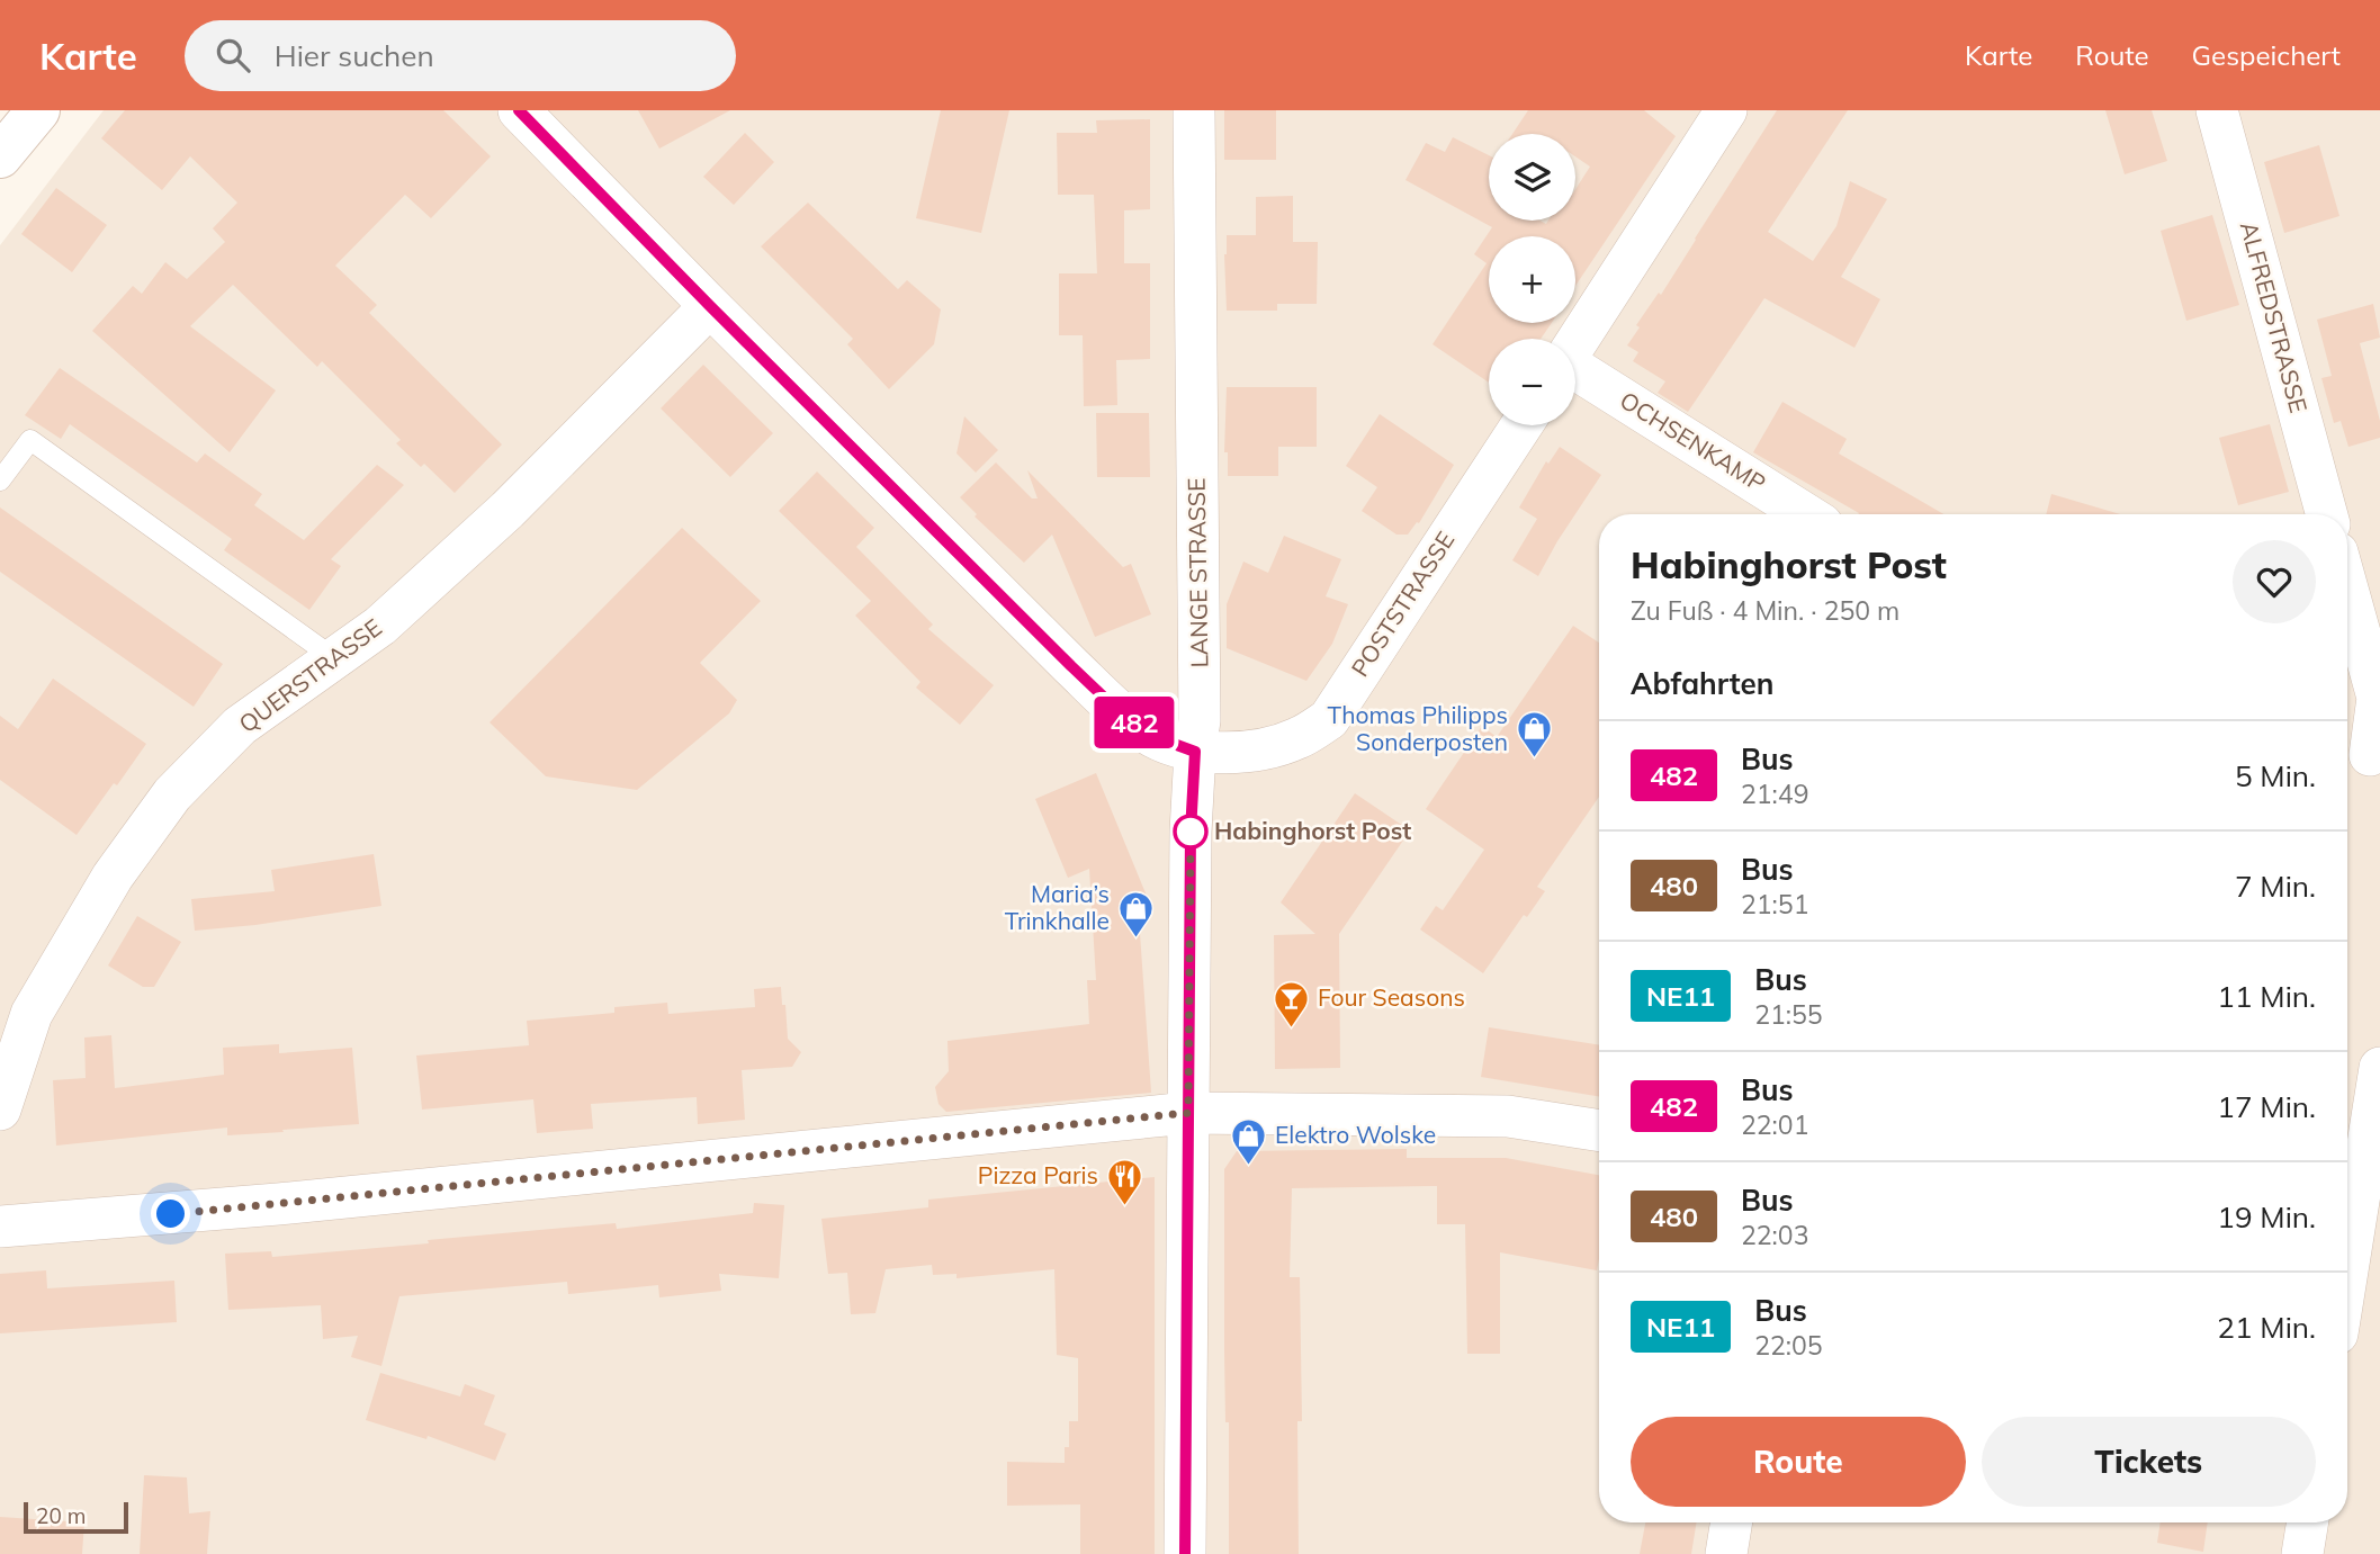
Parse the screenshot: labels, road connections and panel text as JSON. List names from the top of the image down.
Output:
{
  "streets": {
    "street": [
      "ALFREDSTRASSE",
      "OCHSENKAMP",
      "LANGE STRASSE",
      "POSTSTRASSE",
      "QUERSTRASSE"
    ]
  },
  "crossings": [
    ["LANGE STRASSE", "POSTSTRASSE"]
  ],
  "places": {
    "shop": ["Thomas Philipps Sonderposten", "Maria’s Trinkhalle", "Elektro Wolske"],
    "other": ["Habinghorst Post"],
    "bar": ["Four Seasons"],
    "restaurant": ["Pizza Paris"]
  },
  "lines": ["bus line 482"],
  "scale_bar": "20 m",
  "page": {
    "header": "Karte",
    "search": "Hier suchen",
    "nav": ["Karte", "Route", "Gespeichert"],
    "on_map": "482",
    "map_buttons": ["+", "−"],
    "heading": [
      ["Habinghorst Post", "Zu Fuß · 4 Min. · 250 m"],
      "Abfahrten"
    ],
    "list": [
      {
        "mark": "482",
        "name": "Bus",
        "note": "21:49",
        "value": "5 Min."
      },
      {
        "mark": "480",
        "name": "Bus",
        "note": "21:51",
        "value": "7 Min."
      },
      {
        "mark": "NE11",
        "name": "Bus",
        "note": "21:55",
        "value": "11 Min."
      },
      {
        "mark": "482",
        "name": "Bus",
        "note": "22:01",
        "value": "17 Min."
      },
      {
        "mark": "480",
        "name": "Bus",
        "note": "22:03",
        "value": "19 Min."
      },
      {
        "mark": "NE11",
        "name": "Bus",
        "note": "22:05",
        "value": "21 Min."
      }
    ],
    "buttons": ["Route", "Tickets"],
    "scale": "20 m"
  }
}
